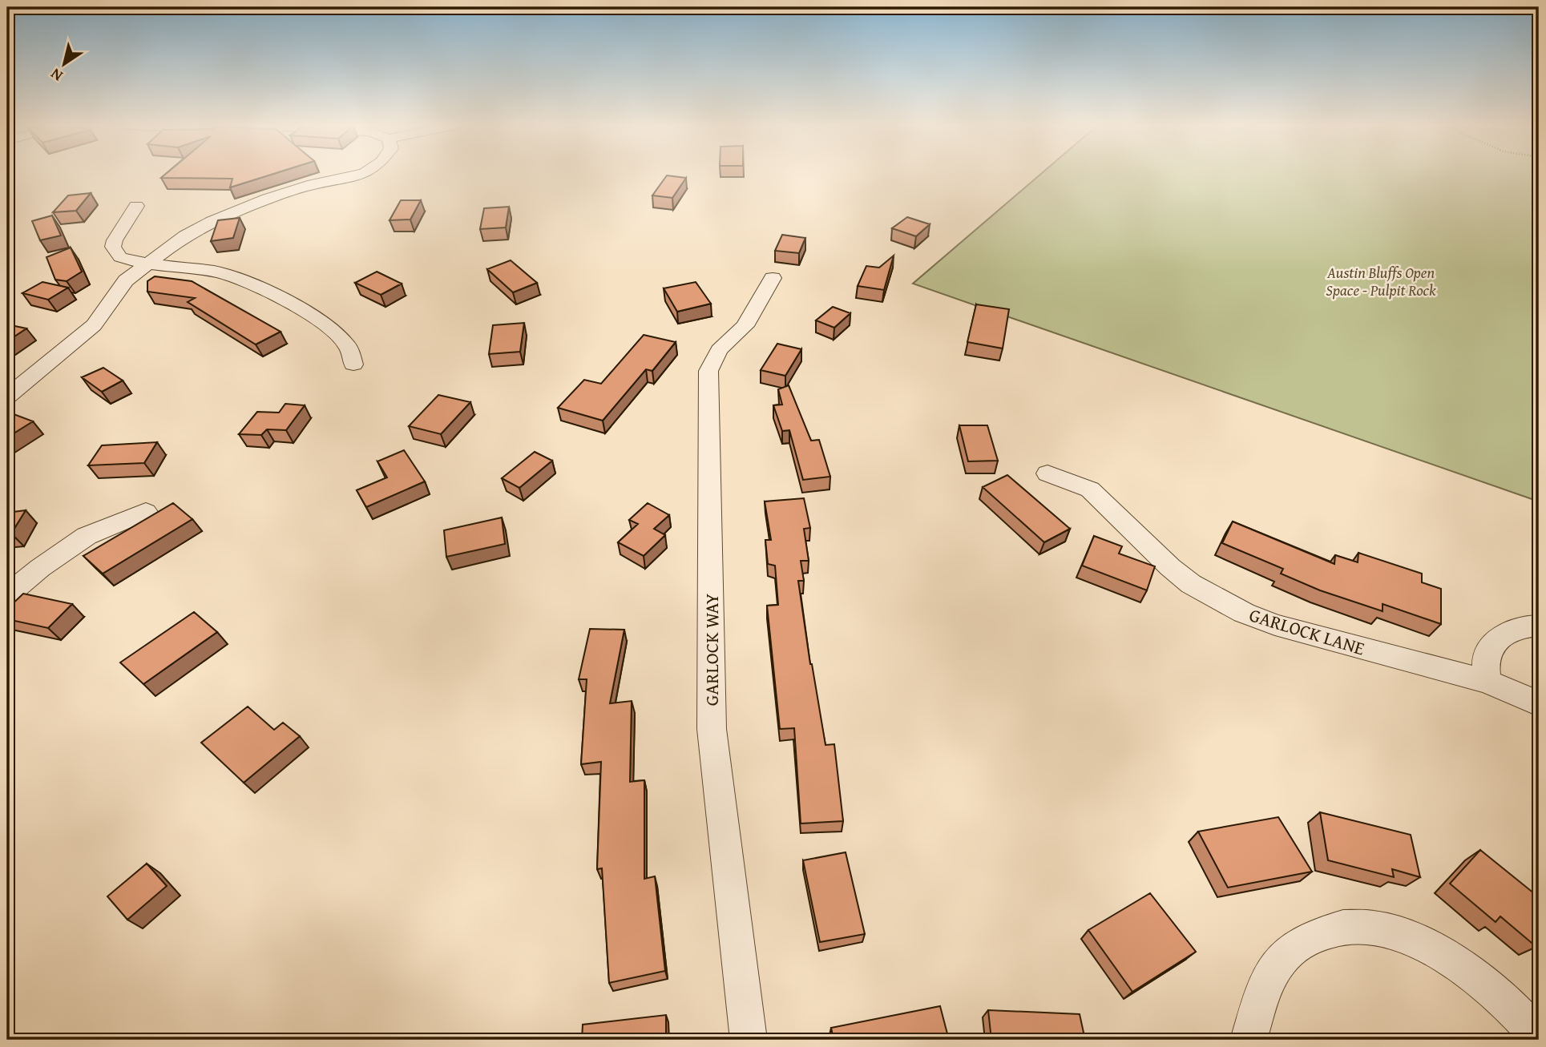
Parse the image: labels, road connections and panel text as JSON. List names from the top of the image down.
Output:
{
  "streets": {
    "street": ["GARLOCK LANE", "GARLOCK WAY"]
  },
  "parks": ["Austin Bluffs Open Space - Pulpit Rock"],
  "north": "bottom left"
}
